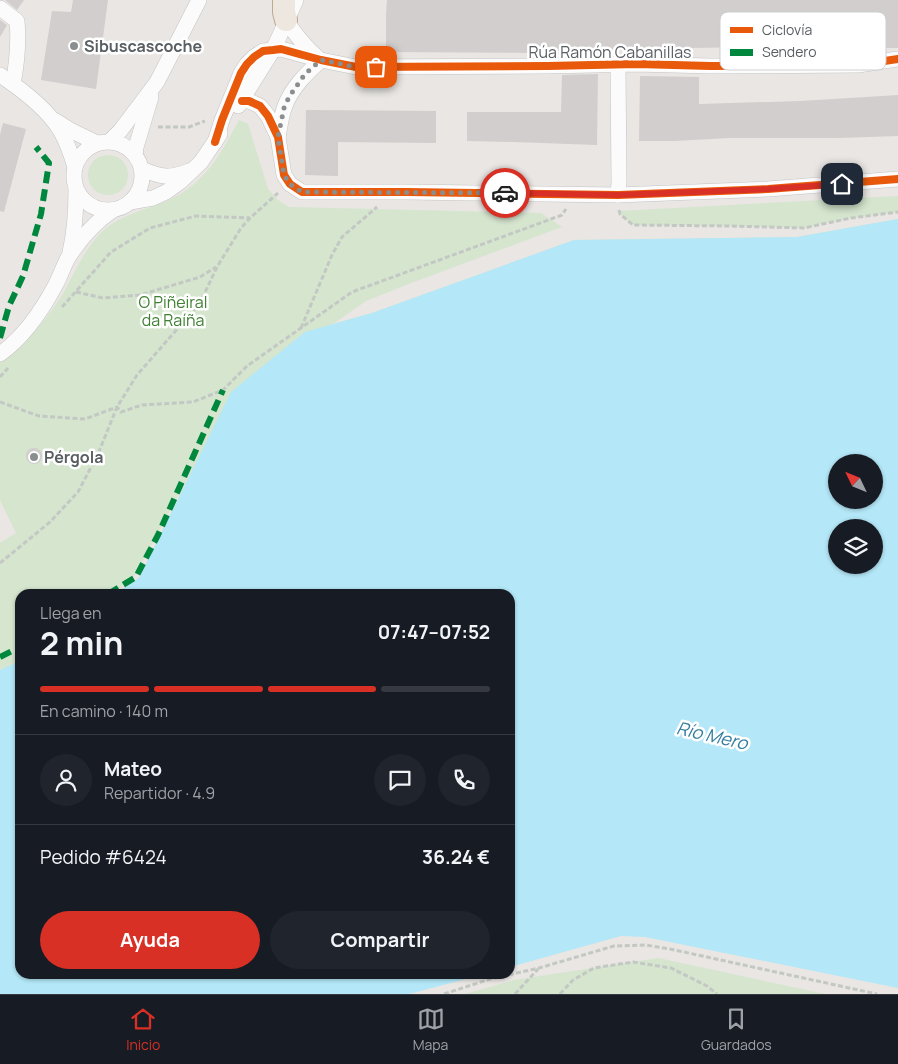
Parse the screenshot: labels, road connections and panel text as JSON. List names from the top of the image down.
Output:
{
  "streets": {
    "street": ["Rúa Ramón Cabanillas"]
  },
  "water": ["Río Mero"],
  "parks": ["O Piñeiral da Raíña"],
  "places": ["Sibuscascoche", "Pérgola"],
  "legend": ["Ciclovía", "Sendero"],
  "north": "top left",
  "page": {
    "heading": ["2 min", "Llega en", "07:47–07:52"],
    "panel": [
      "Mateo",
      "Repartidor · 4.9",
      "Pedido #6424",
      "36.24 €"
    ],
    "bar": "En camino · 140 m",
    "buttons": ["Ayuda", "Compartir"],
    "tabs": ["Inicio", "Mapa", "Guardados"]
  }
}
